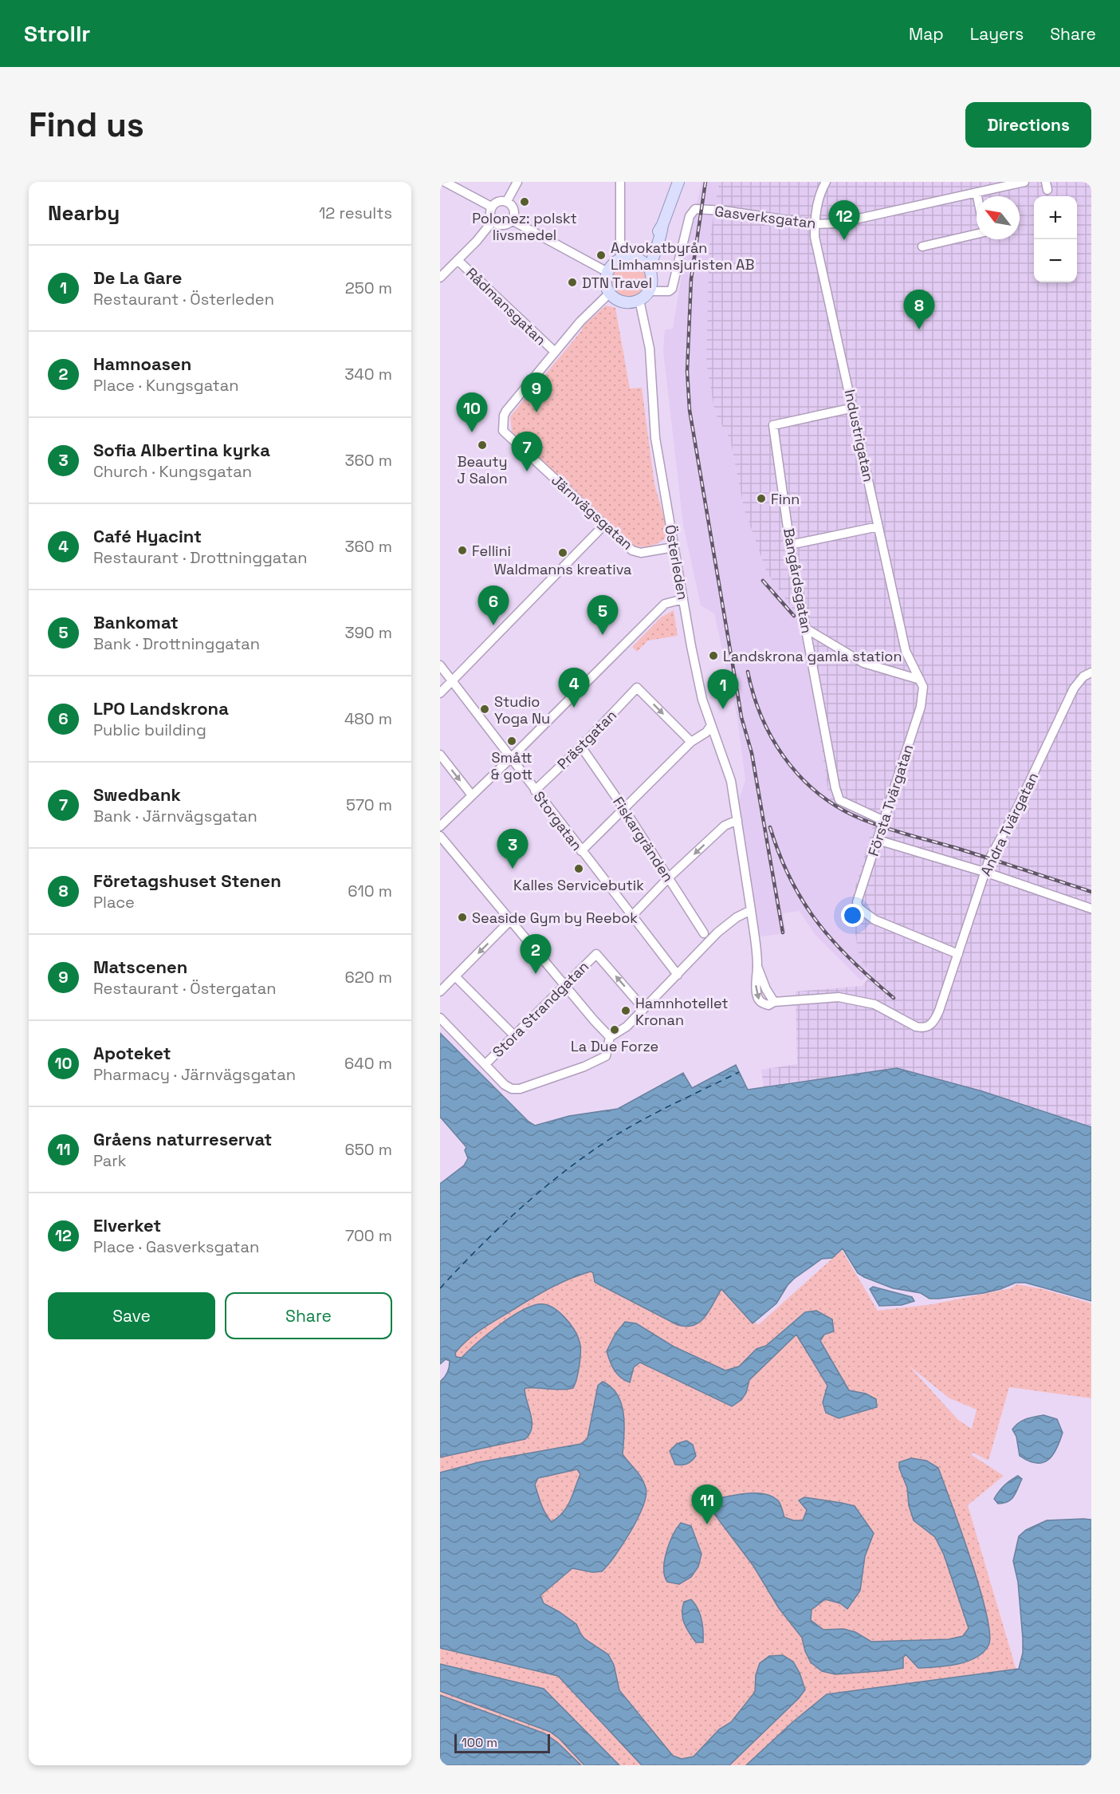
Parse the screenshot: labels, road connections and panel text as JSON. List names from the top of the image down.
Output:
{
  "streets": {
    "street": [
      "Gasverksgatan",
      "Rådmansgatan",
      "Industrigatan",
      "Järnvägsgatan",
      "Österleden",
      "Bangårdsgatan",
      "Prästgatan",
      "Första Tvärgatan",
      "Storgatan",
      "Andra Tvärgatan",
      "Fiskargränden",
      "Stora Strandgatan"
    ]
  },
  "crossings": [
    ["Gasverksgatan", "Industrigatan"],
    ["Rådmansgatan", "Järnvägsgatan"],
    ["Industrigatan", "Bangårdsgatan"],
    ["Industrigatan", "Första Tvärgatan"],
    ["Järnvägsgatan", "Österleden"],
    ["Österleden", "Andra Tvärgatan"],
    ["Bangårdsgatan", "Första Tvärgatan"],
    ["Prästgatan", "Storgatan"],
    ["Prästgatan", "Fiskargränden"],
    ["Första Tvärgatan", "Andra Tvärgatan"]
  ],
  "places": [
    "Polonez: polskt livsmedel",
    "Advokatbyrån Limhamnsjuristen AB",
    "DTN Travel",
    "Beauty J Salon",
    "Finn",
    "Fellini",
    "Waldmanns kreativa",
    "Landskrona gamla station",
    "Studio Yoga Nu",
    "Smått & gott",
    "Kalles Servicebutik",
    "Seaside Gym by Reebok",
    "Hamnhotellet Kronan",
    "La Due Forze"
  ],
  "scale_bar": "100 m",
  "north": "top left",
  "page": {
    "header": "Strollr",
    "nav": ["Map", "Layers", "Share"],
    "buttons": [
      "Directions",
      ["Save", "Share"]
    ],
    "title": "Find us",
    "heading": ["Nearby", "12 results"],
    "map_buttons": ["+", "−"],
    "pins": [
      "12",
      "8",
      "9",
      "10",
      "7",
      "6",
      "5",
      "4",
      "1",
      "3",
      "2",
      "11"
    ],
    "list": [
      {
        "mark": "1",
        "name": "De La Gare",
        "note": "Restaurant · Österleden",
        "value": "250 m"
      },
      {
        "mark": "2",
        "name": "Hamnoasen",
        "note": "Place · Kungsgatan",
        "value": "340 m"
      },
      {
        "mark": "3",
        "name": "Sofia Albertina kyrka",
        "note": "Church · Kungsgatan",
        "value": "360 m"
      },
      {
        "mark": "4",
        "name": "Café Hyacint",
        "note": "Restaurant · Drottninggatan",
        "value": "360 m"
      },
      {
        "mark": "5",
        "name": "Bankomat",
        "note": "Bank · Drottninggatan",
        "value": "390 m"
      },
      {
        "mark": "6",
        "name": "LPO Landskrona",
        "note": "Public building",
        "value": "480 m"
      },
      {
        "mark": "7",
        "name": "Swedbank",
        "note": "Bank · Järnvägsgatan",
        "value": "570 m"
      },
      {
        "mark": "8",
        "name": "Företagshuset Stenen",
        "note": "Place",
        "value": "610 m"
      },
      {
        "mark": "9",
        "name": "Matscenen",
        "note": "Restaurant · Östergatan",
        "value": "620 m"
      },
      {
        "mark": "10",
        "name": "Apoteket",
        "note": "Pharmacy · Järnvägsgatan",
        "value": "640 m"
      },
      {
        "mark": "11",
        "name": "Gråens naturreservat",
        "note": "Park",
        "value": "650 m"
      },
      {
        "mark": "12",
        "name": "Elverket",
        "note": "Place · Gasverksgatan",
        "value": "700 m"
      }
    ],
    "scale": "100 m"
  }
}
